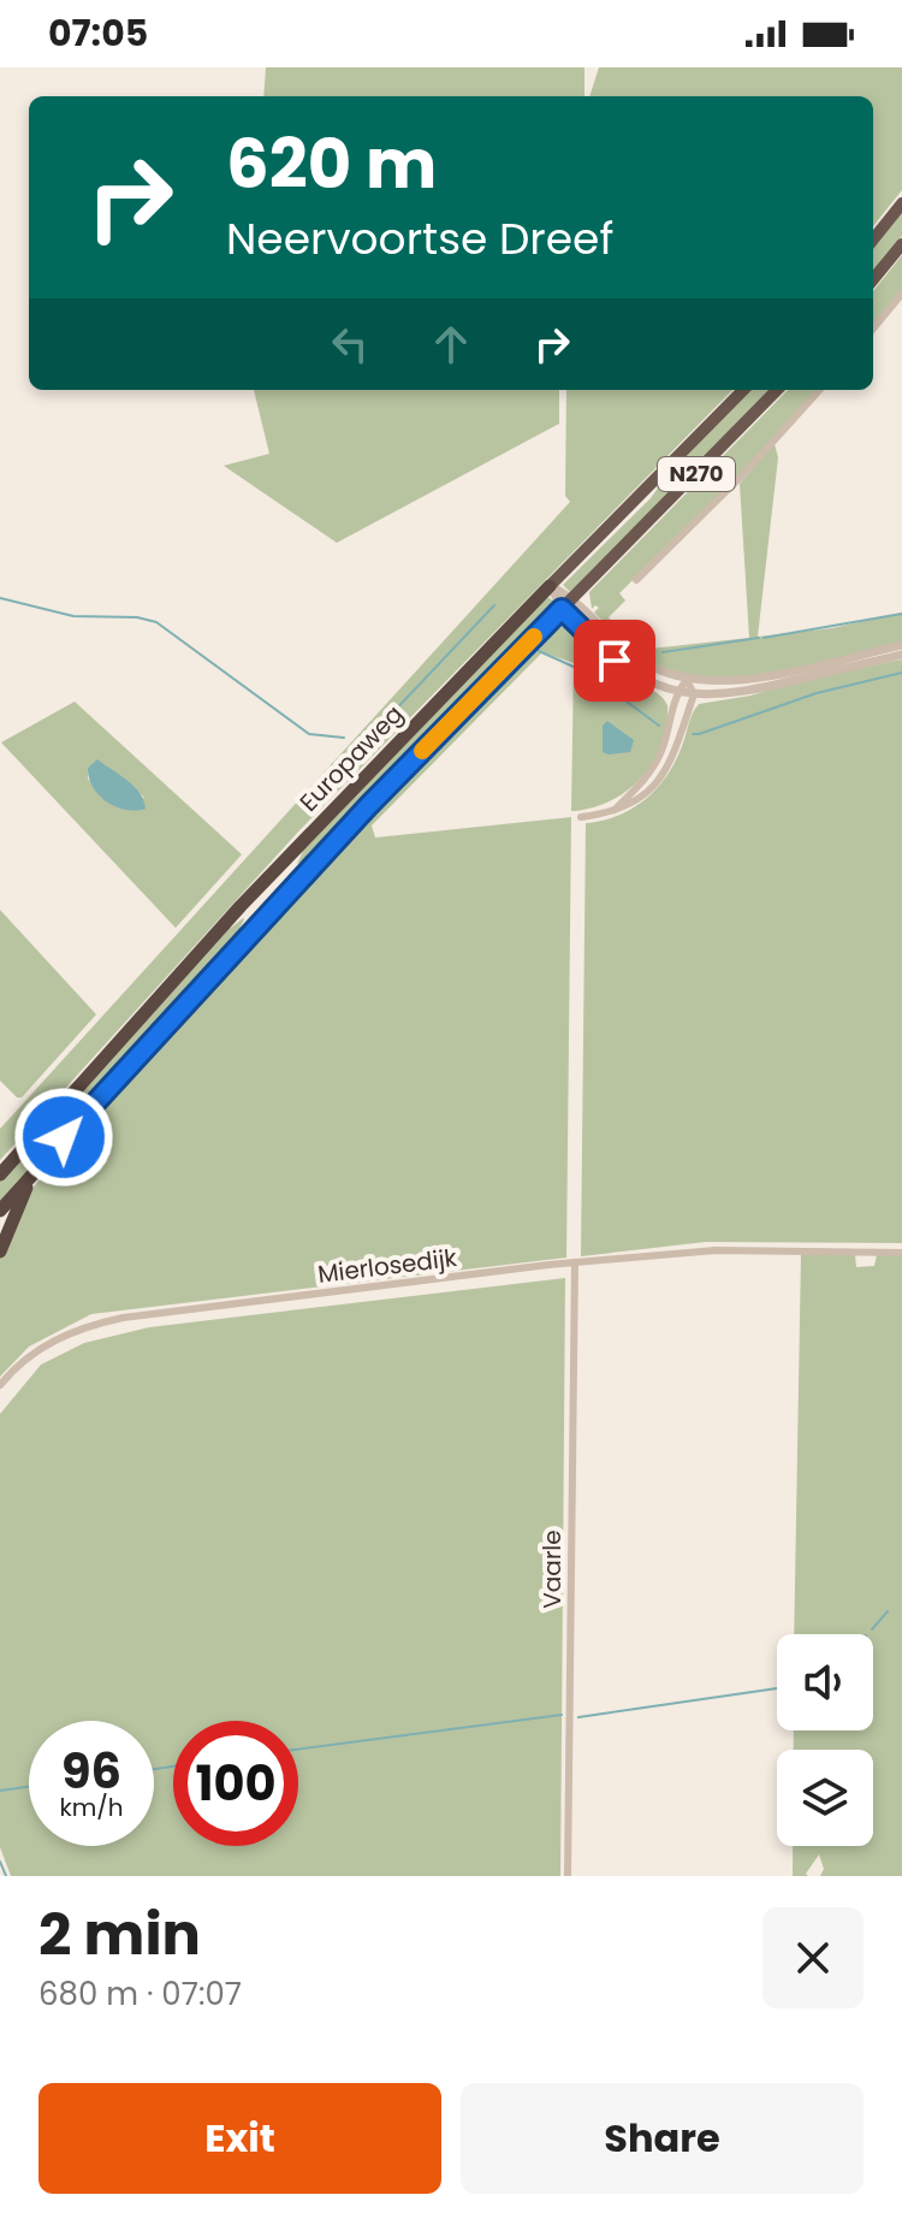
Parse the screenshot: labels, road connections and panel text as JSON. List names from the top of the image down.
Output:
{
  "streets": {
    "highway": ["N270", "Europaweg"],
    "street": ["Mierlosedijk", "Vaarle"]
  },
  "crossings": [
    ["Mierlosedijk", "Vaarle"]
  ],
  "page": {
    "status": "07:05",
    "turn": ["620 m", "Neervoortse Dreef"],
    "speed": "96 km/h",
    "limit": "100",
    "heading": ["2 min", "680 m · 07:07"],
    "buttons": ["Exit", "Share"]
  }
}
